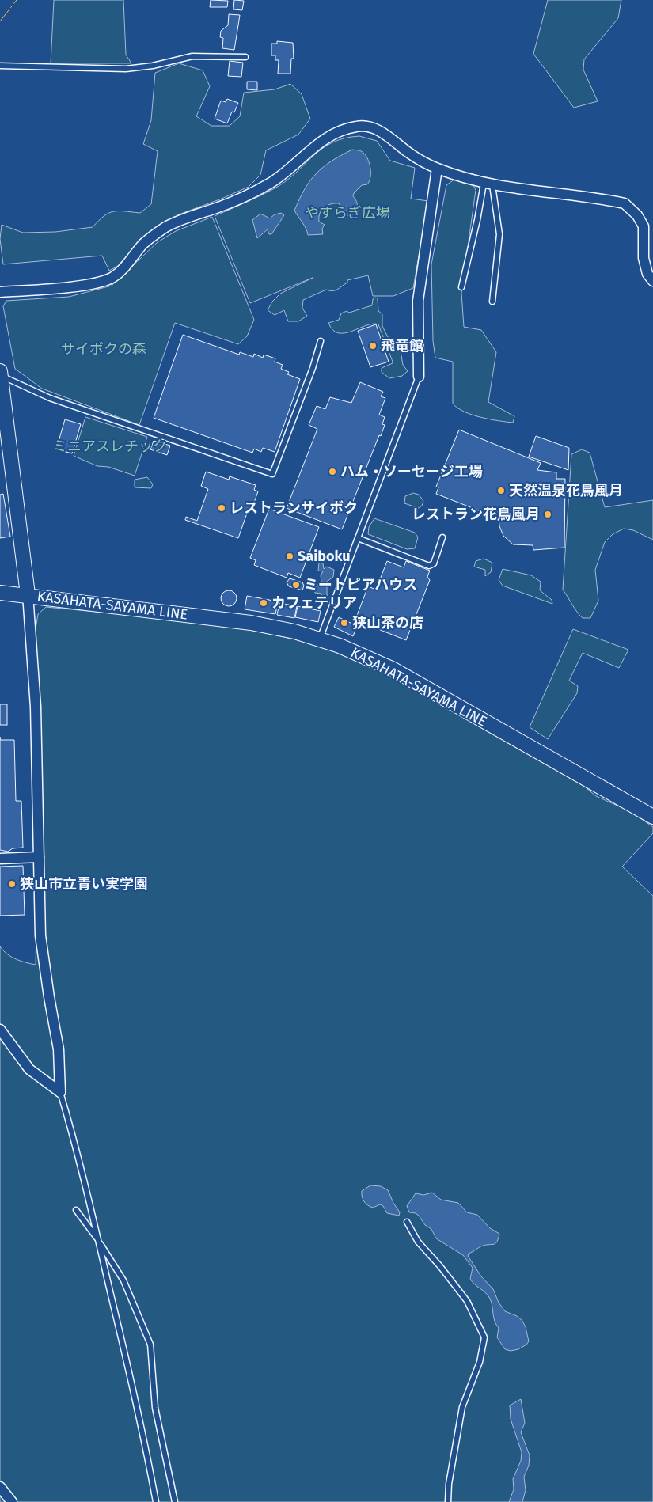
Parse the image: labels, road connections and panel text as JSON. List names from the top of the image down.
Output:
{
  "streets": {
    "main road": ["KASAHATA-SAYAMA LINE"]
  },
  "parks": ["やすらぎ広場", "サイボクの森", "ミニアスレチック"],
  "places": [
    "飛竜館",
    "ハム・ソーセージ工場",
    "天然温泉花鳥風月",
    "レストランサイボク",
    "レストラン花鳥風月",
    "Saiboku",
    "ミートピアハウス",
    "カフェテリア",
    "狭山茶の店",
    "狭山市立青い実学園"
  ]
}
